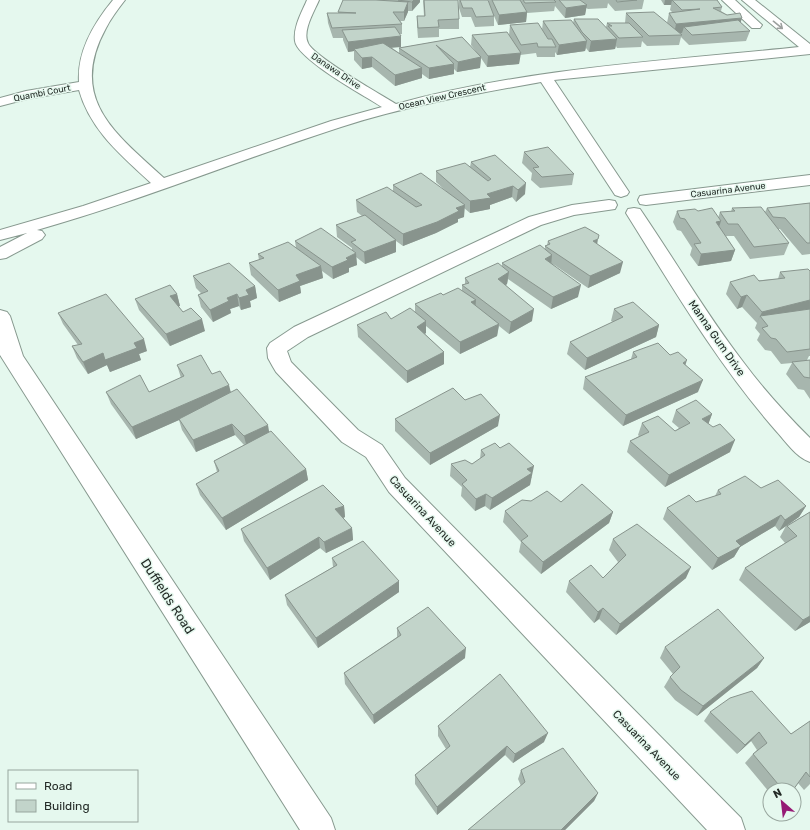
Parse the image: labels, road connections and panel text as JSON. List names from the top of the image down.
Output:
{
  "streets": {
    "street": [
      "Danawa Drive",
      "Quambi Court",
      "Ocean View Crescent",
      "Casuarina Avenue",
      "Manna Gum Drive",
      "Duffields Road"
    ]
  },
  "crossings": [
    ["Danawa Drive", "Ocean View Crescent"],
    ["Casuarina Avenue", "Manna Gum Drive"]
  ],
  "legend": ["Road", "Building"],
  "north": "top left"
}
